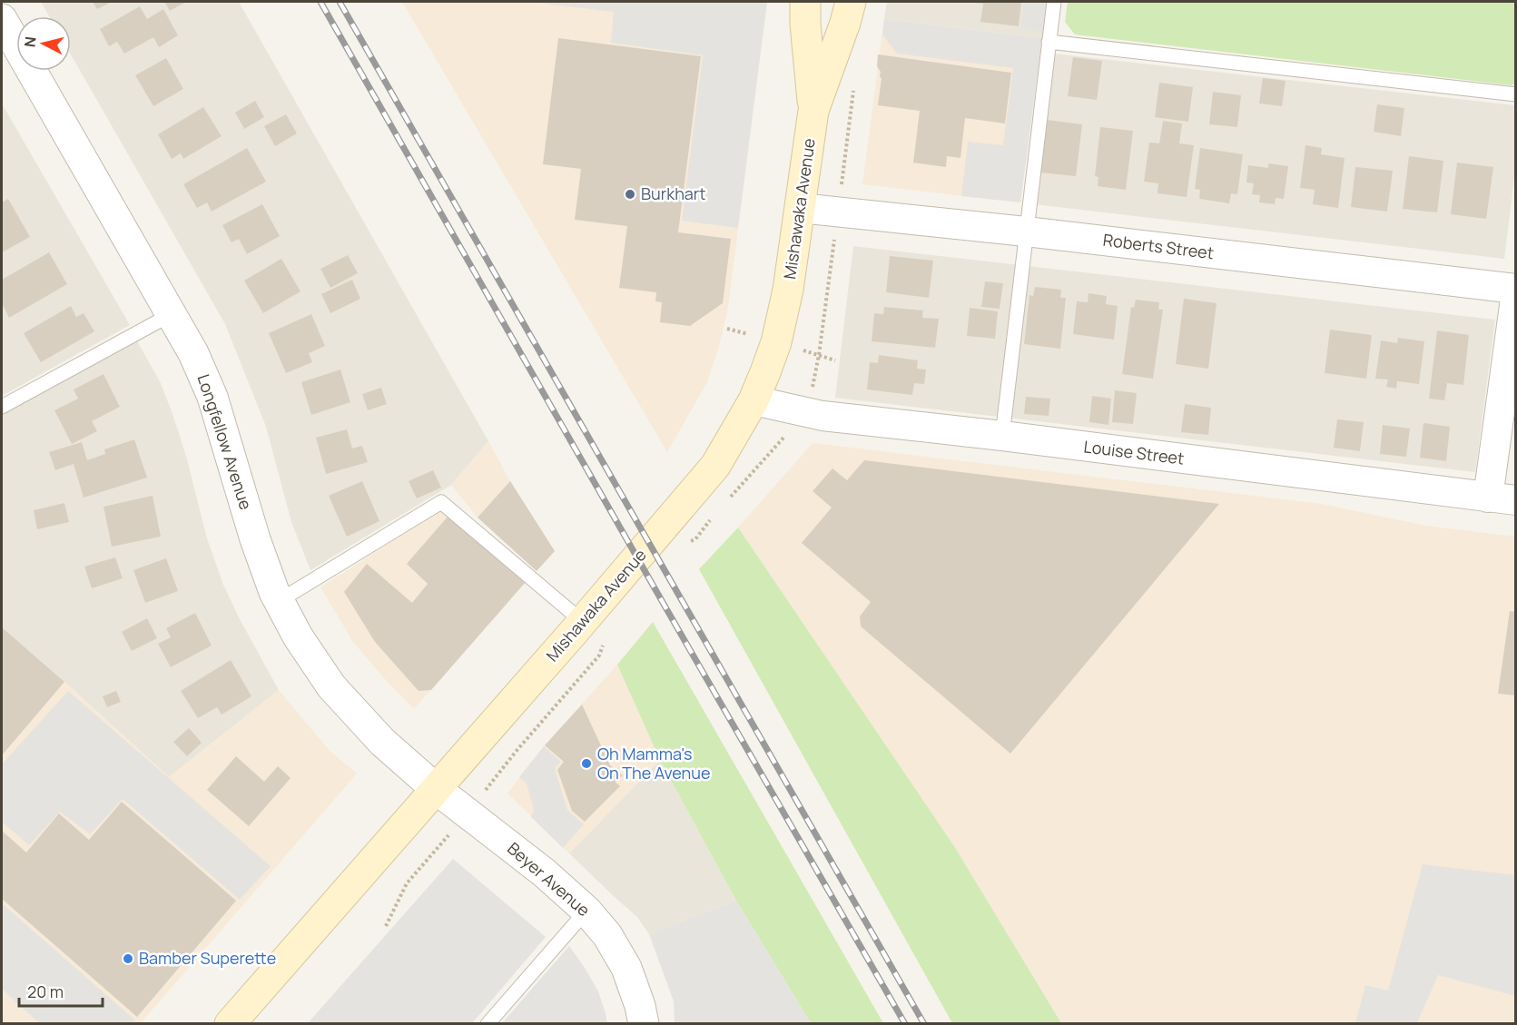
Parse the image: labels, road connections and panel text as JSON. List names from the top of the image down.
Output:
{
  "streets": {
    "main road": ["Mishawaka Avenue"],
    "street": [
      "Roberts Street",
      "Longfellow Avenue",
      "Louise Street",
      "Beyer Avenue"
    ]
  },
  "crossings": [
    ["Mishawaka Avenue", "Roberts Street"],
    ["Mishawaka Avenue", "Longfellow Avenue"],
    ["Mishawaka Avenue", "Louise Street"],
    ["Mishawaka Avenue", "Beyer Avenue"],
    ["Longfellow Avenue", "Beyer Avenue"]
  ],
  "places": ["Burkhart", "Oh Mamma's On The Avenue", "Bamber Superette"],
  "scale_bar": "20 m",
  "north": "left"
}
